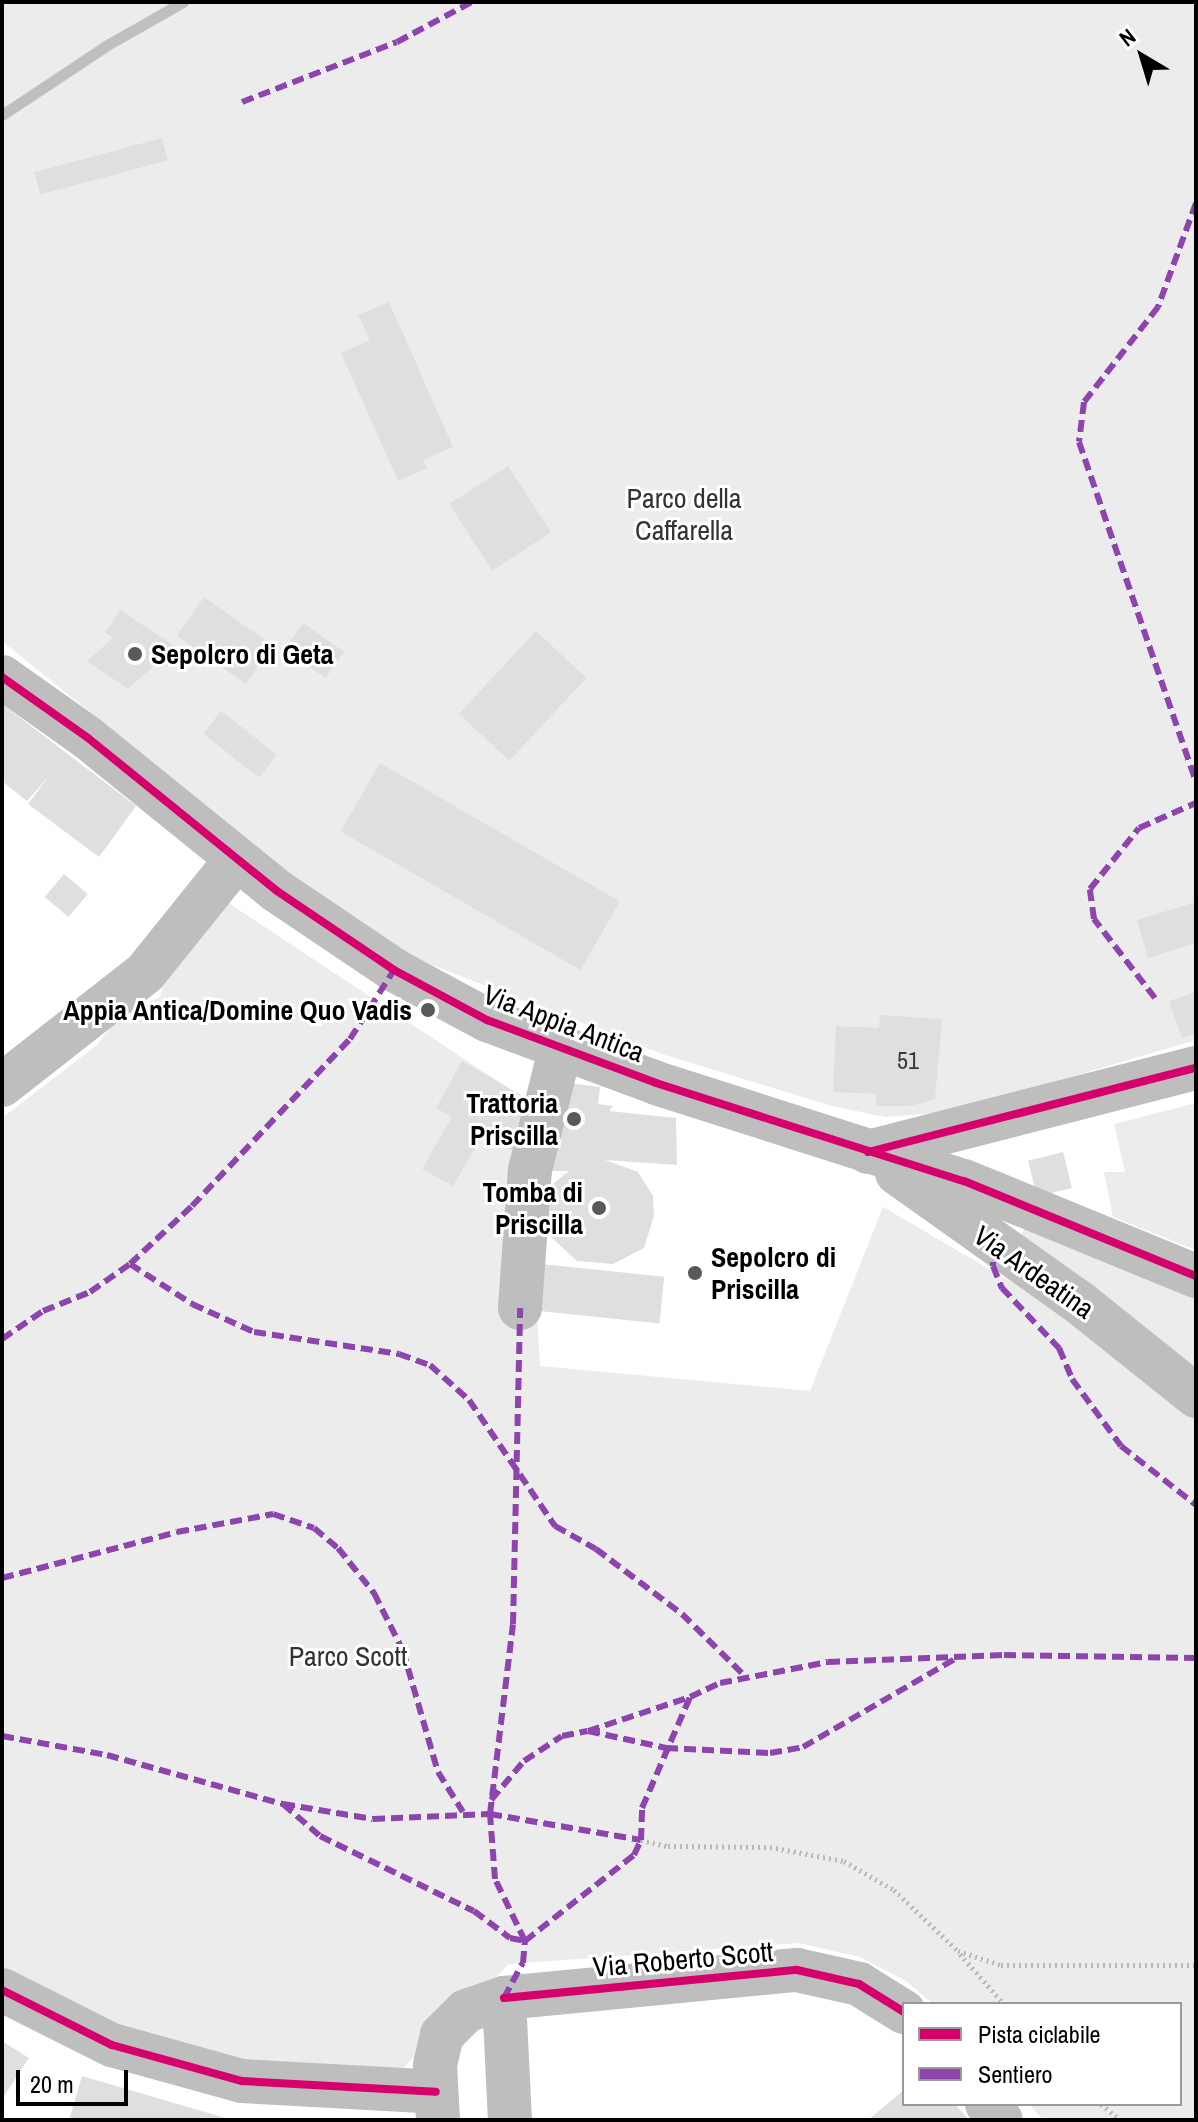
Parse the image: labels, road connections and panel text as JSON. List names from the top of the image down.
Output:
{
  "streets": {
    "street": ["Via Appia Antica", "Via Ardeatina", "Via Roberto Scott"]
  },
  "crossings": [
    ["Via Appia Antica", "Via Ardeatina"]
  ],
  "parks": ["Parco della Caffarella", "Parco Scott"],
  "places": [
    "Sepolcro di Geta",
    "Appia Antica/Domine Quo Vadis",
    "Trattoria Priscilla",
    "Tomba di Priscilla",
    "Sepolcro di Priscilla"
  ],
  "house_numbers": ["51"],
  "legend": ["Pista ciclabile", "Sentiero"],
  "scale_bar": "20 m",
  "north": "top left"
}
